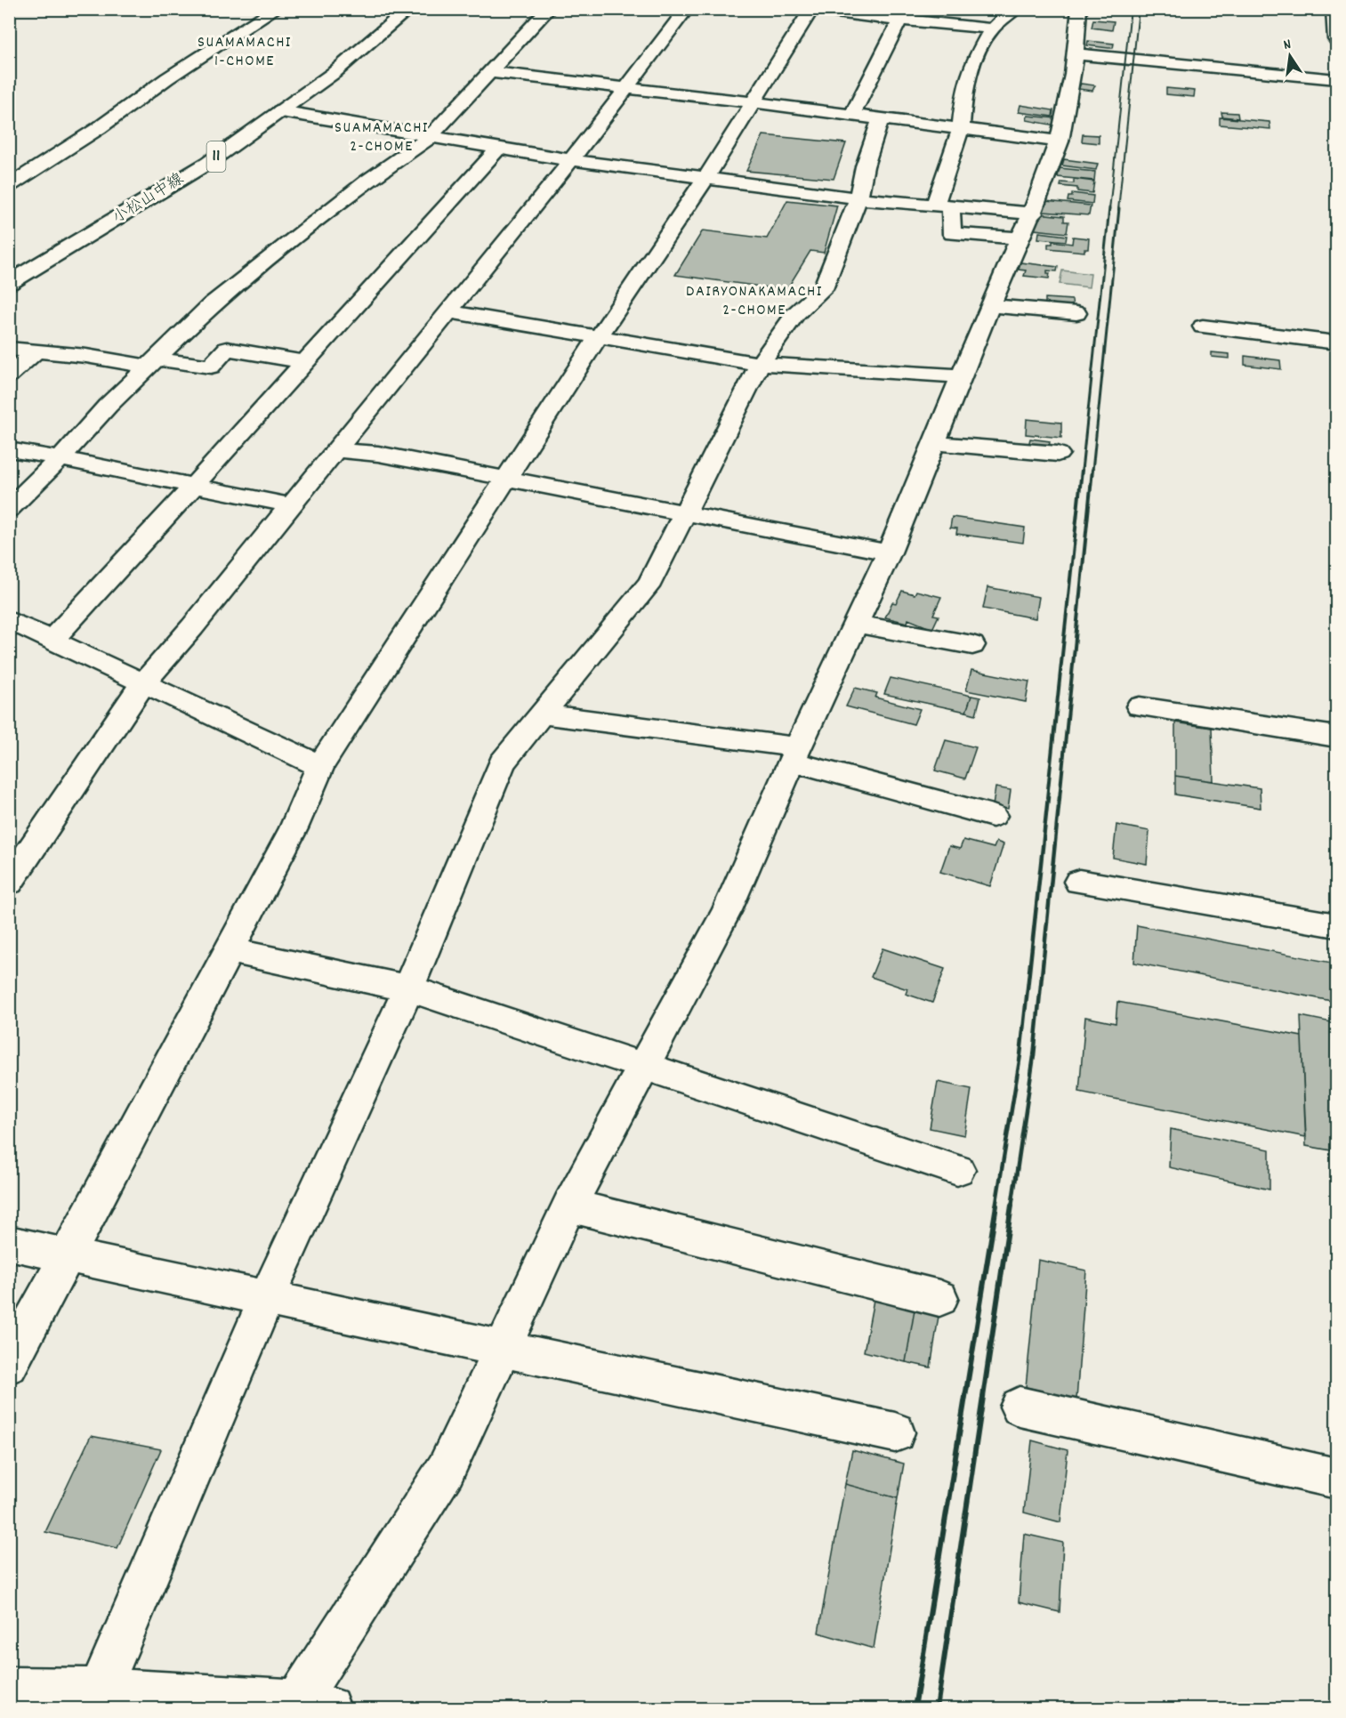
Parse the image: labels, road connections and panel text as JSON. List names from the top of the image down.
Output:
{
  "streets": {
    "street": ["11", "小松山中線"]
  },
  "districts": ["SUAMAMACHI 1-CHOME", "SUAMAMACHI 2-CHOME", "DAIRYONAKAMACHI 2-CHOME"],
  "north": "top"
}
